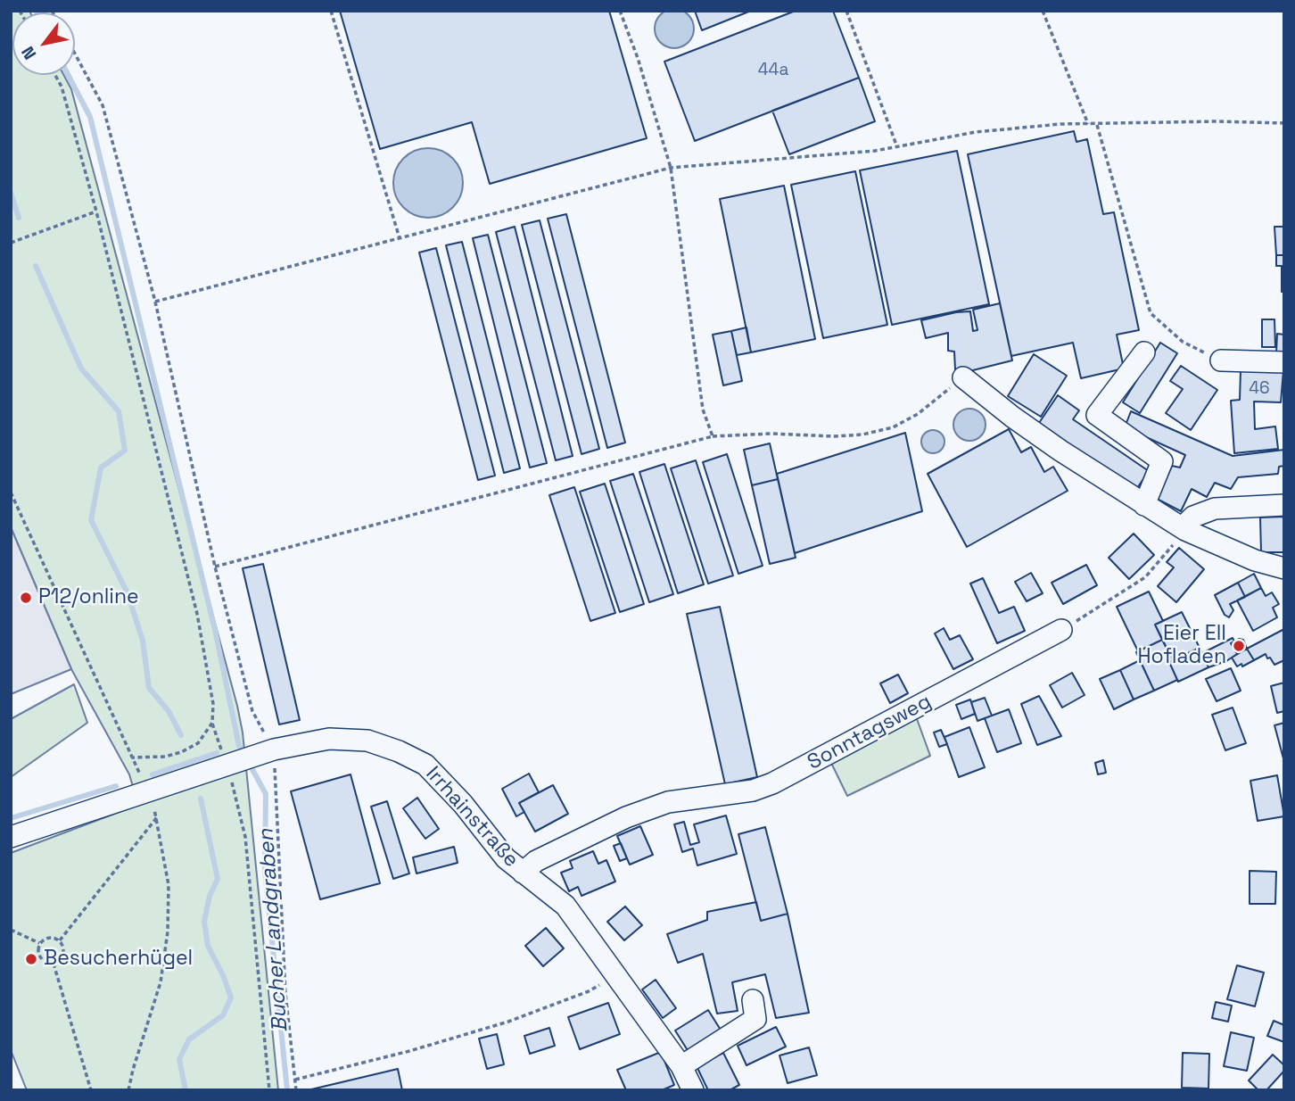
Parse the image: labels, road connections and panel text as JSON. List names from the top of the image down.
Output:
{
  "streets": {
    "street": ["Sonntagsweg", "Irrhainstraße"]
  },
  "crossings": [
    ["Sonntagsweg", "Irrhainstraße"]
  ],
  "water": ["Bucher Landgraben"],
  "places": ["P12/online", "Eier Ell Hofladen", "Besucherhügel"],
  "house_numbers": ["44a", "46"],
  "north": "bottom left"
}
